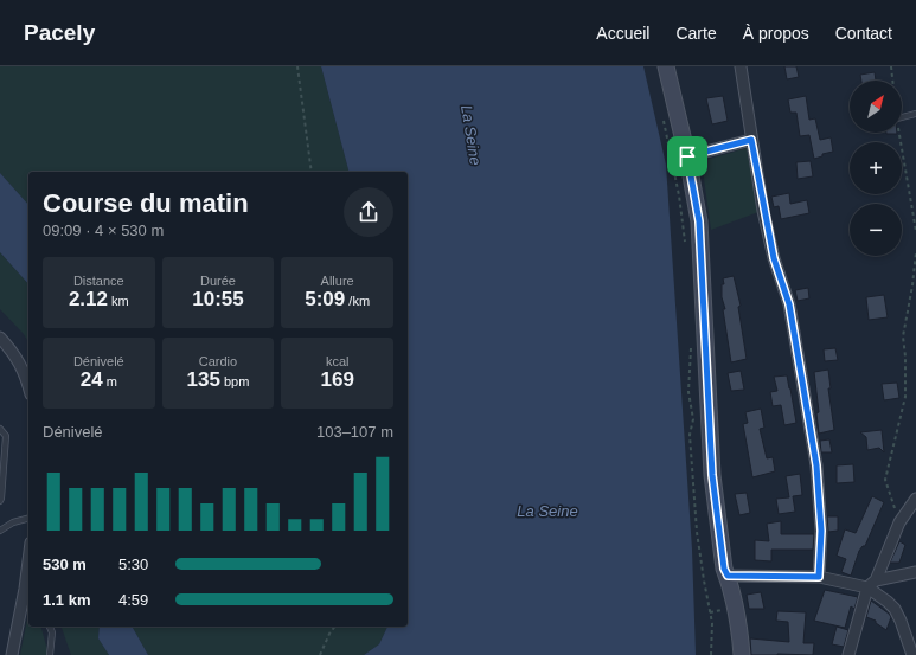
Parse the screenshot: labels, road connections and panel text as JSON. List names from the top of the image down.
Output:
{
  "water": ["La Seine"],
  "north": "top right",
  "page": {
    "header": "Pacely",
    "nav": [
      "Accueil",
      "Carte",
      "À propos",
      "Contact"
    ],
    "map_buttons": ["+", "−"],
    "heading": ["Course du matin", "09:09 · 4 × 530 m"],
    "stats": [
      ["Distance", "2.12 km"],
      ["Durée", "10:55"],
      ["Allure", "5:09 /km"],
      ["Dénivelé", "24 m"],
      ["Cardio", "135 bpm"],
      ["kcal", "169"]
    ],
    "chart": ["Dénivelé", "103–107 m"],
    "list": [
      {
        "name": "530 m",
        "note": "5:30"
      },
      {
        "name": "1.1 km",
        "note": "4:59"
      }
    ]
  }
}
